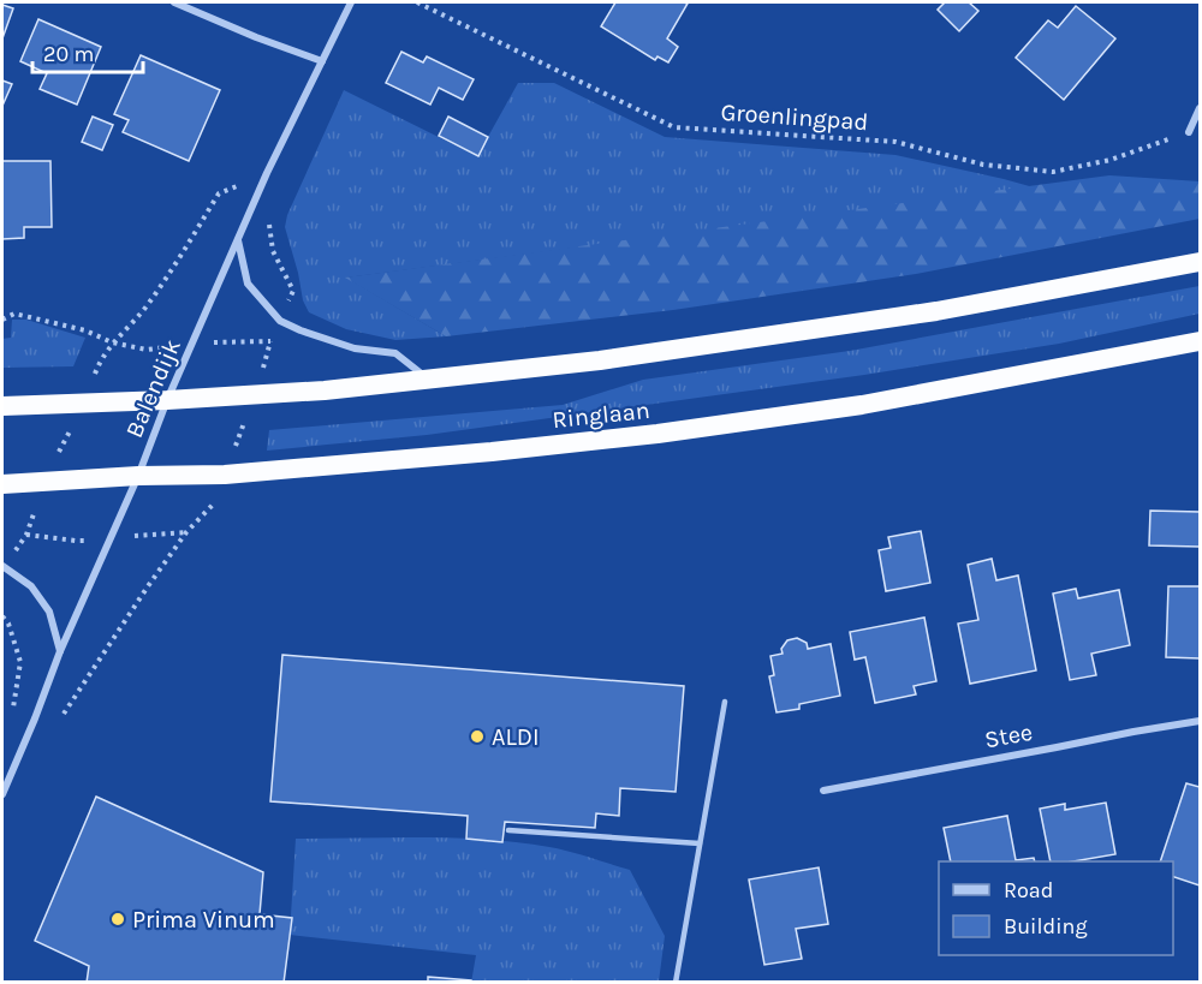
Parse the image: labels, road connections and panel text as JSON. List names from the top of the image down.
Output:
{
  "streets": {
    "highway": ["Ringlaan"],
    "street": ["Balendijk", "Stee"],
    "path": ["Groenlingpad"]
  },
  "crossings": [
    ["Balendijk", "Ringlaan"]
  ],
  "places": ["ALDI", "Prima Vinum"],
  "legend": ["Road", "Building"],
  "scale_bar": "20 m"
}
